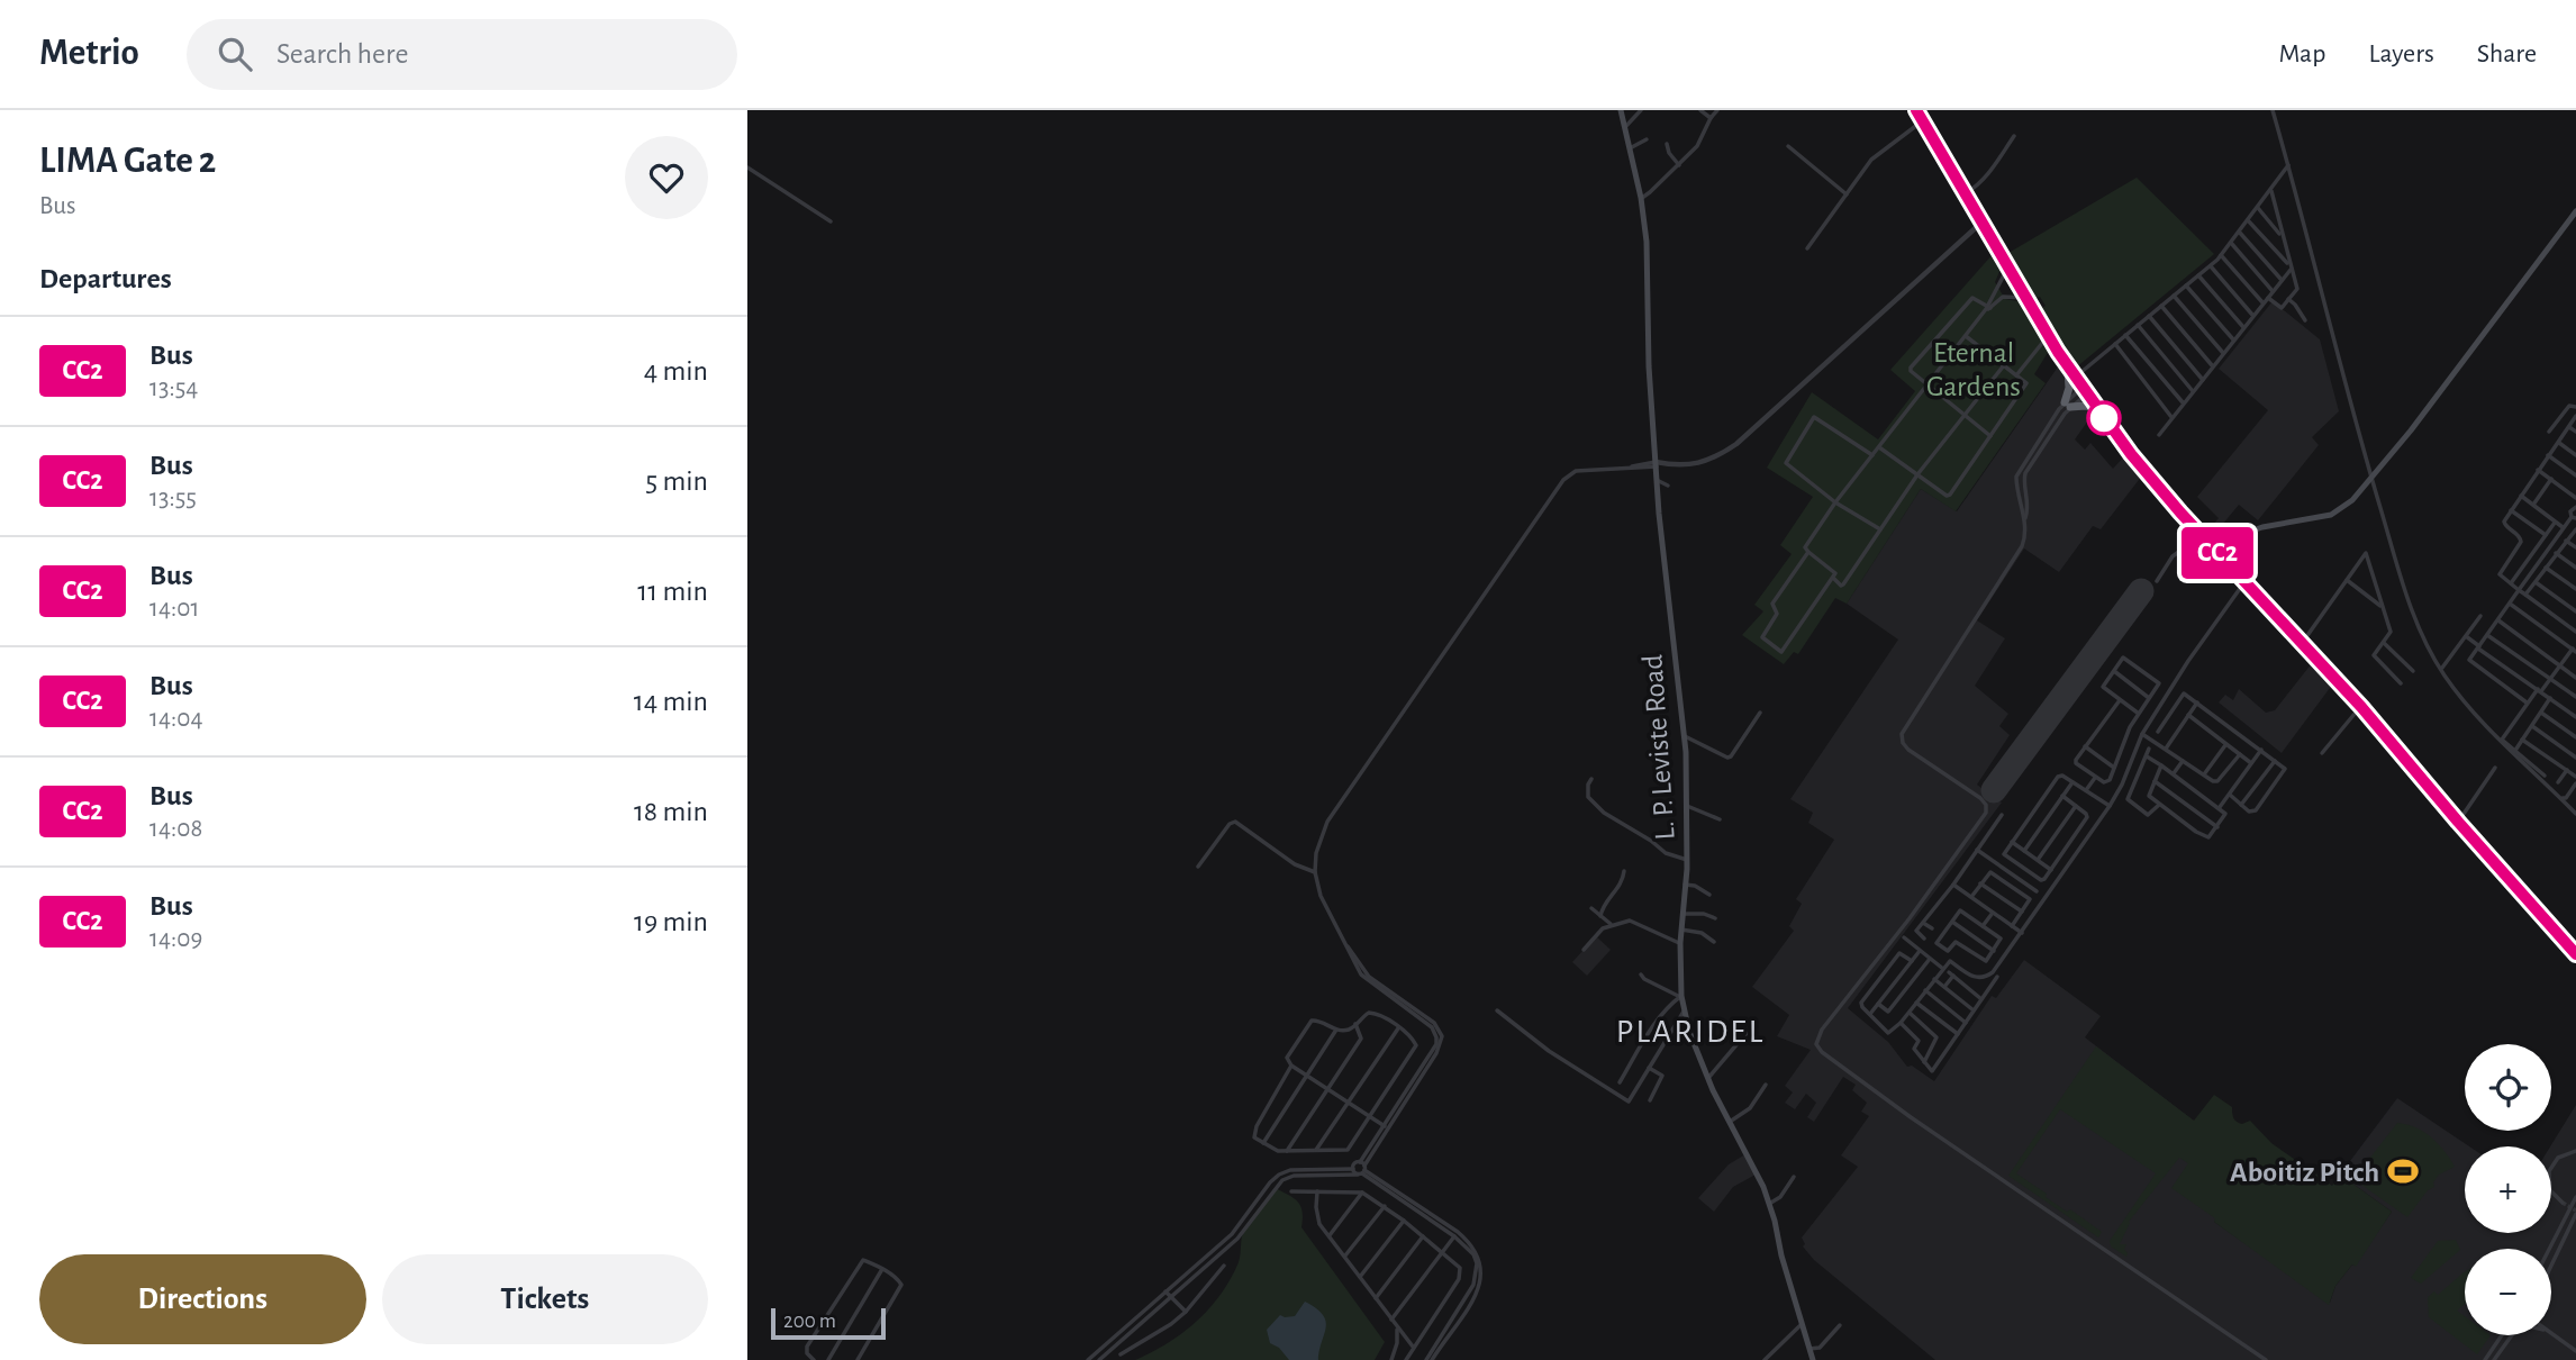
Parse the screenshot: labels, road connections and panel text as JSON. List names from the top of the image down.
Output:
{
  "streets": {
    "main road": ["L. P. Leviste Road"]
  },
  "districts": ["PLARIDEL"],
  "parks": ["Eternal Gardens"],
  "places": {
    "sports": ["Aboitiz Pitch"]
  },
  "lines": ["bus line CC2"],
  "scale_bar": "200 m",
  "page": {
    "header": "Metrio",
    "search": "Search here",
    "nav": ["Map", "Layers", "Share"],
    "heading": [
      ["LIMA Gate 2", "Bus"],
      "Departures"
    ],
    "on_map": "CC2",
    "list": [
      {
        "mark": "CC2",
        "name": "Bus",
        "note": "13:54",
        "value": "4 min"
      },
      {
        "mark": "CC2",
        "name": "Bus",
        "note": "13:55",
        "value": "5 min"
      },
      {
        "mark": "CC2",
        "name": "Bus",
        "note": "14:01",
        "value": "11 min"
      },
      {
        "mark": "CC2",
        "name": "Bus",
        "note": "14:04",
        "value": "14 min"
      },
      {
        "mark": "CC2",
        "name": "Bus",
        "note": "14:08",
        "value": "18 min"
      },
      {
        "mark": "CC2",
        "name": "Bus",
        "note": "14:09",
        "value": "19 min"
      }
    ],
    "map_buttons": ["+", "−"],
    "buttons": ["Directions", "Tickets"],
    "scale": "200 m"
  }
}
